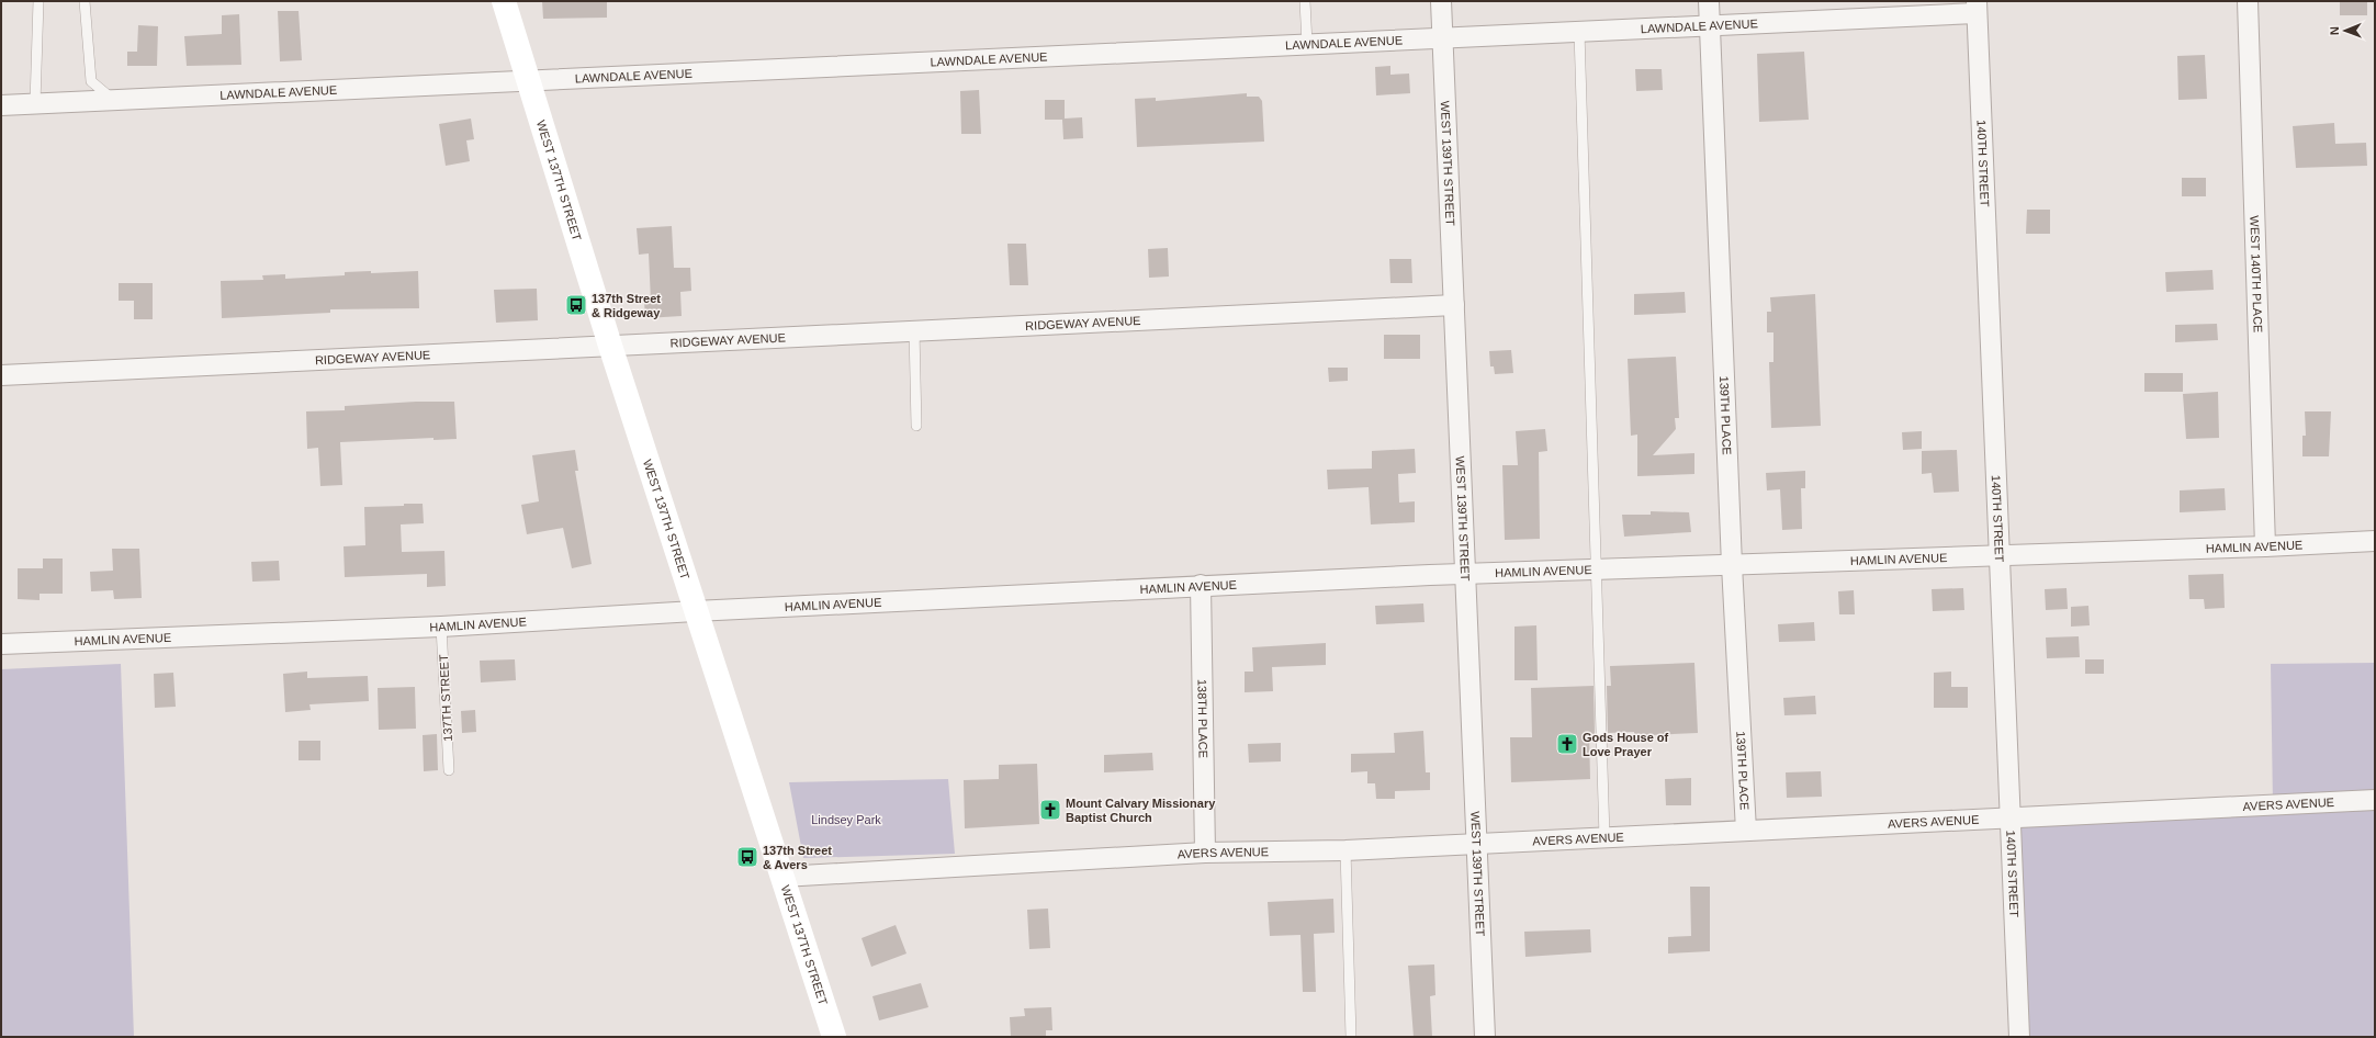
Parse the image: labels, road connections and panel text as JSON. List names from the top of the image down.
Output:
{
  "streets": {
    "main road": ["WEST 137TH STREET"],
    "street": [
      "LAWNDALE AVENUE",
      "WEST 139TH STREET",
      "140TH STREET",
      "WEST 140TH PLACE",
      "RIDGEWAY AVENUE",
      "139TH PLACE",
      "HAMLIN AVENUE",
      "138TH PLACE",
      "AVERS AVENUE"
    ],
    "lane": ["137TH STREET"]
  },
  "crossings": [
    ["LAWNDALE AVENUE", "WEST 139TH STREET"],
    ["LAWNDALE AVENUE", "140TH STREET"],
    ["LAWNDALE AVENUE", "WEST 137TH STREET"],
    ["LAWNDALE AVENUE", "139TH PLACE"],
    ["WEST 139TH STREET", "RIDGEWAY AVENUE"],
    ["WEST 139TH STREET", "HAMLIN AVENUE"],
    ["WEST 139TH STREET", "AVERS AVENUE"],
    ["140TH STREET", "HAMLIN AVENUE"],
    ["140TH STREET", "AVERS AVENUE"],
    ["WEST 137TH STREET", "RIDGEWAY AVENUE"],
    ["WEST 137TH STREET", "HAMLIN AVENUE"],
    ["WEST 137TH STREET", "AVERS AVENUE"],
    ["WEST 140TH PLACE", "HAMLIN AVENUE"],
    ["139TH PLACE", "HAMLIN AVENUE"],
    ["139TH PLACE", "AVERS AVENUE"],
    ["HAMLIN AVENUE", "137TH STREET"],
    ["HAMLIN AVENUE", "138TH PLACE"],
    ["138TH PLACE", "AVERS AVENUE"]
  ],
  "parks": ["Lindsey Park"],
  "places": {
    "bus stop": ["137th Street & Ridgeway", "137th Street & Avers"],
    "church": ["Gods House of Love Prayer", "Mount Calvary Missionary Baptist Church"]
  },
  "north": "left"
}
